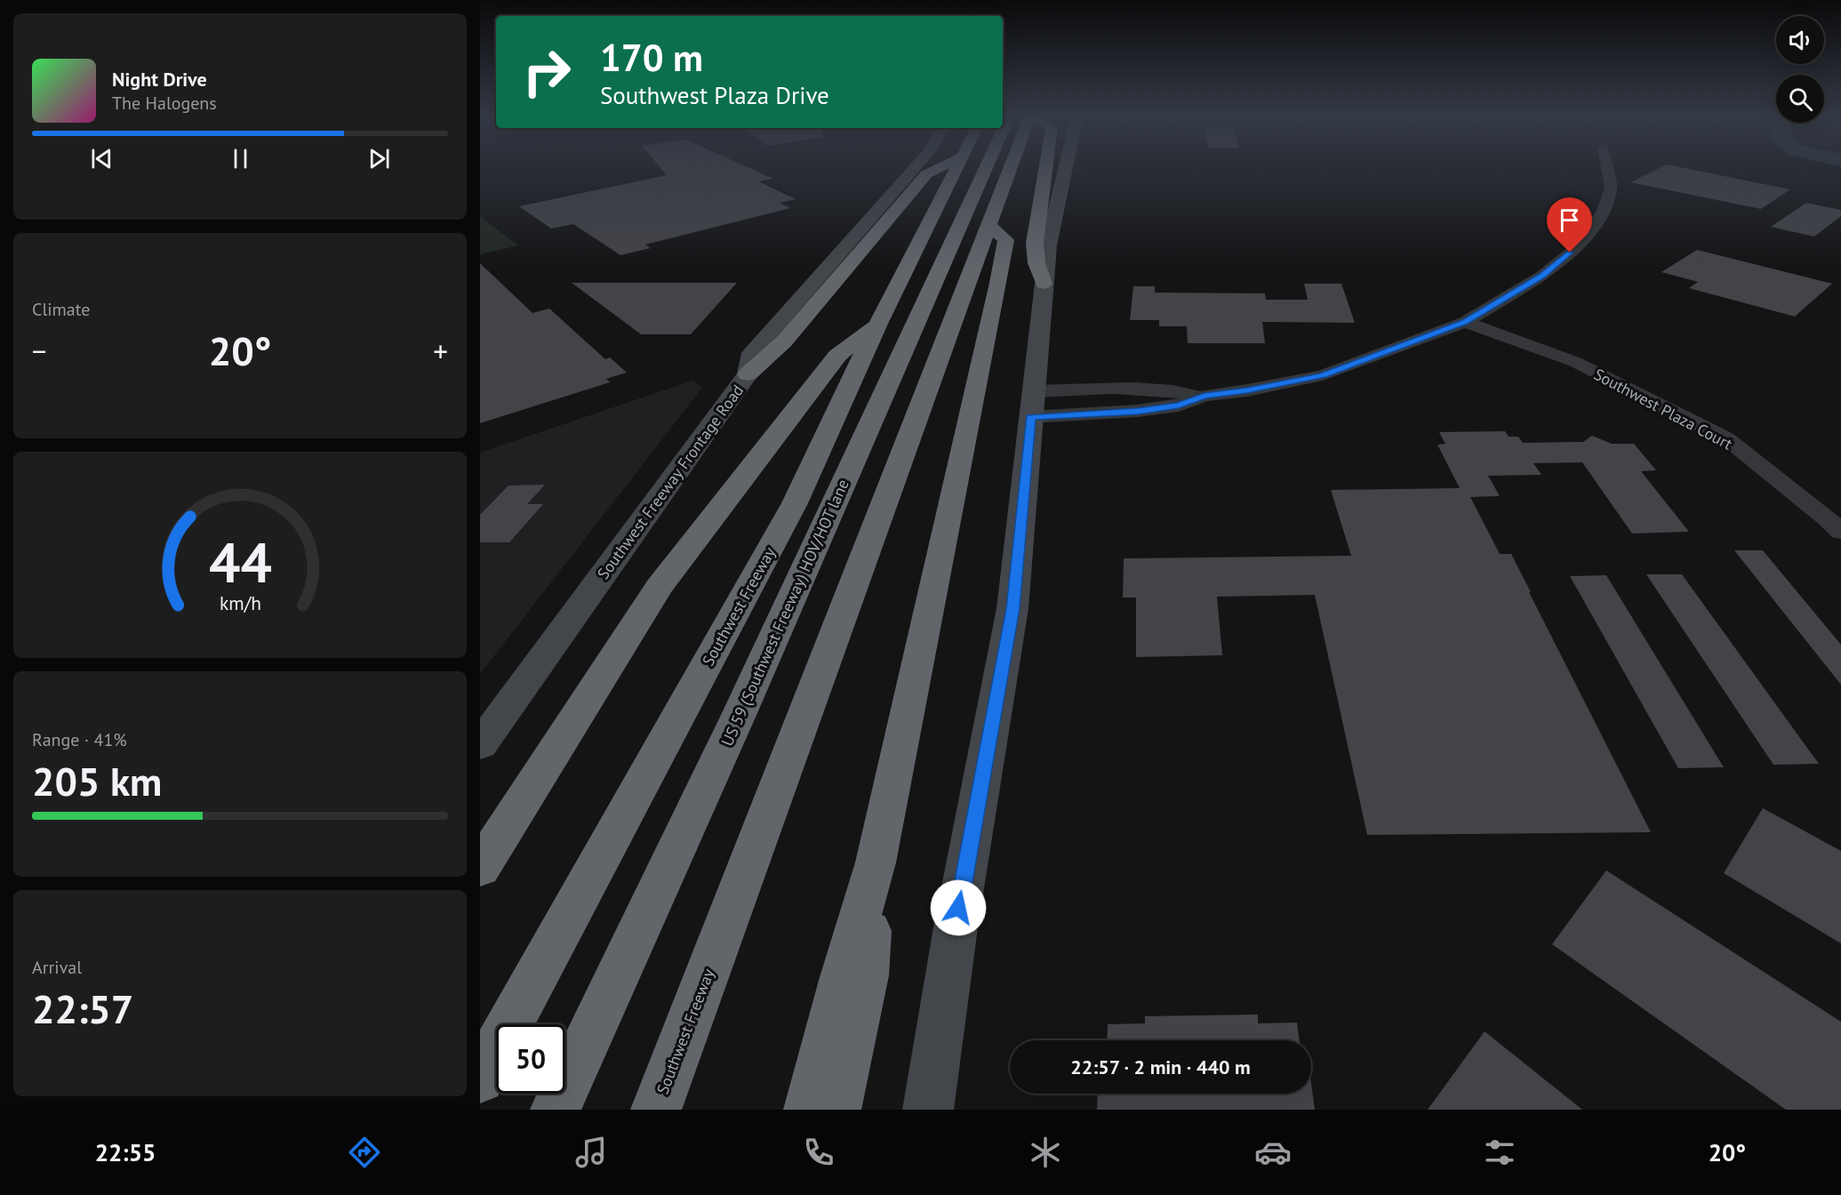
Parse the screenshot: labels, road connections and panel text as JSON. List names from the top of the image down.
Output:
{
  "streets": {
    "highway": ["Southwest Freeway", "US 59 (Southwest Freeway) HOV/HOT lane"],
    "main road": ["Southwest Freeway Frontage Road"],
    "street": ["Southwest Plaza Court"]
  },
  "page": {
    "turn": ["170 m", "Southwest Plaza Drive"],
    "song": ["Night Drive", "The Halogens"],
    "tile": [
      "Climate",
      ["Range · 41%", "205 km"],
      ["Arrival", "22:57"]
    ],
    "heat": ["−", "20°", "+"],
    "limit": "50",
    "trip": "22:57 · 2 min · 440 m",
    "tabs": ["22:55", "20°"],
    "gauge": ["44", "km/h"]
  }
}
